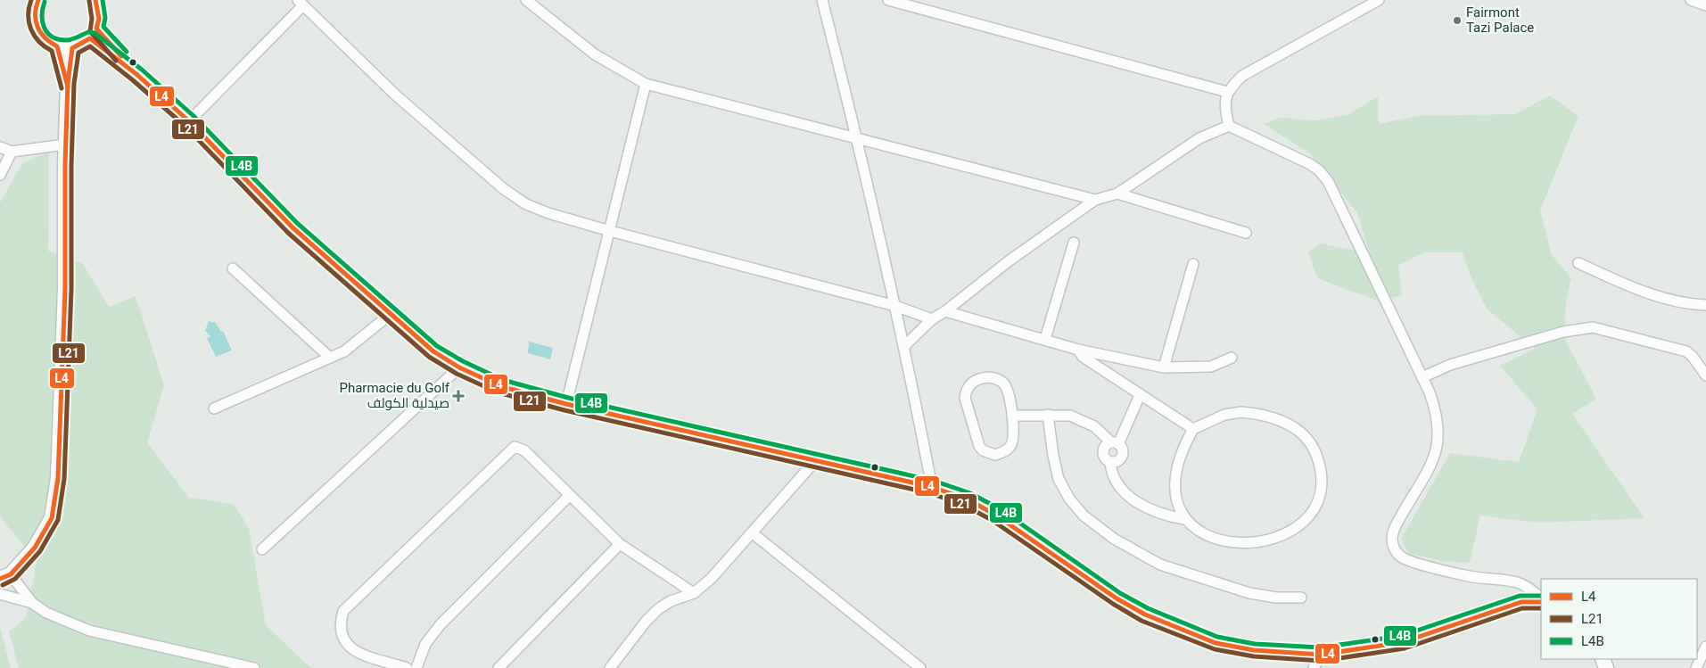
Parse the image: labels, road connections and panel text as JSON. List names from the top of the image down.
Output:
{
  "places": {
    "other": ["Fairmont Tazi Palace"],
    "health": ["Pharmacie du Golf صيدلية الكولف"]
  },
  "lines": ["transit line L4", "transit line L21", "transit line L4B"],
  "legend": ["L4", "L21", "L4B"]
}
